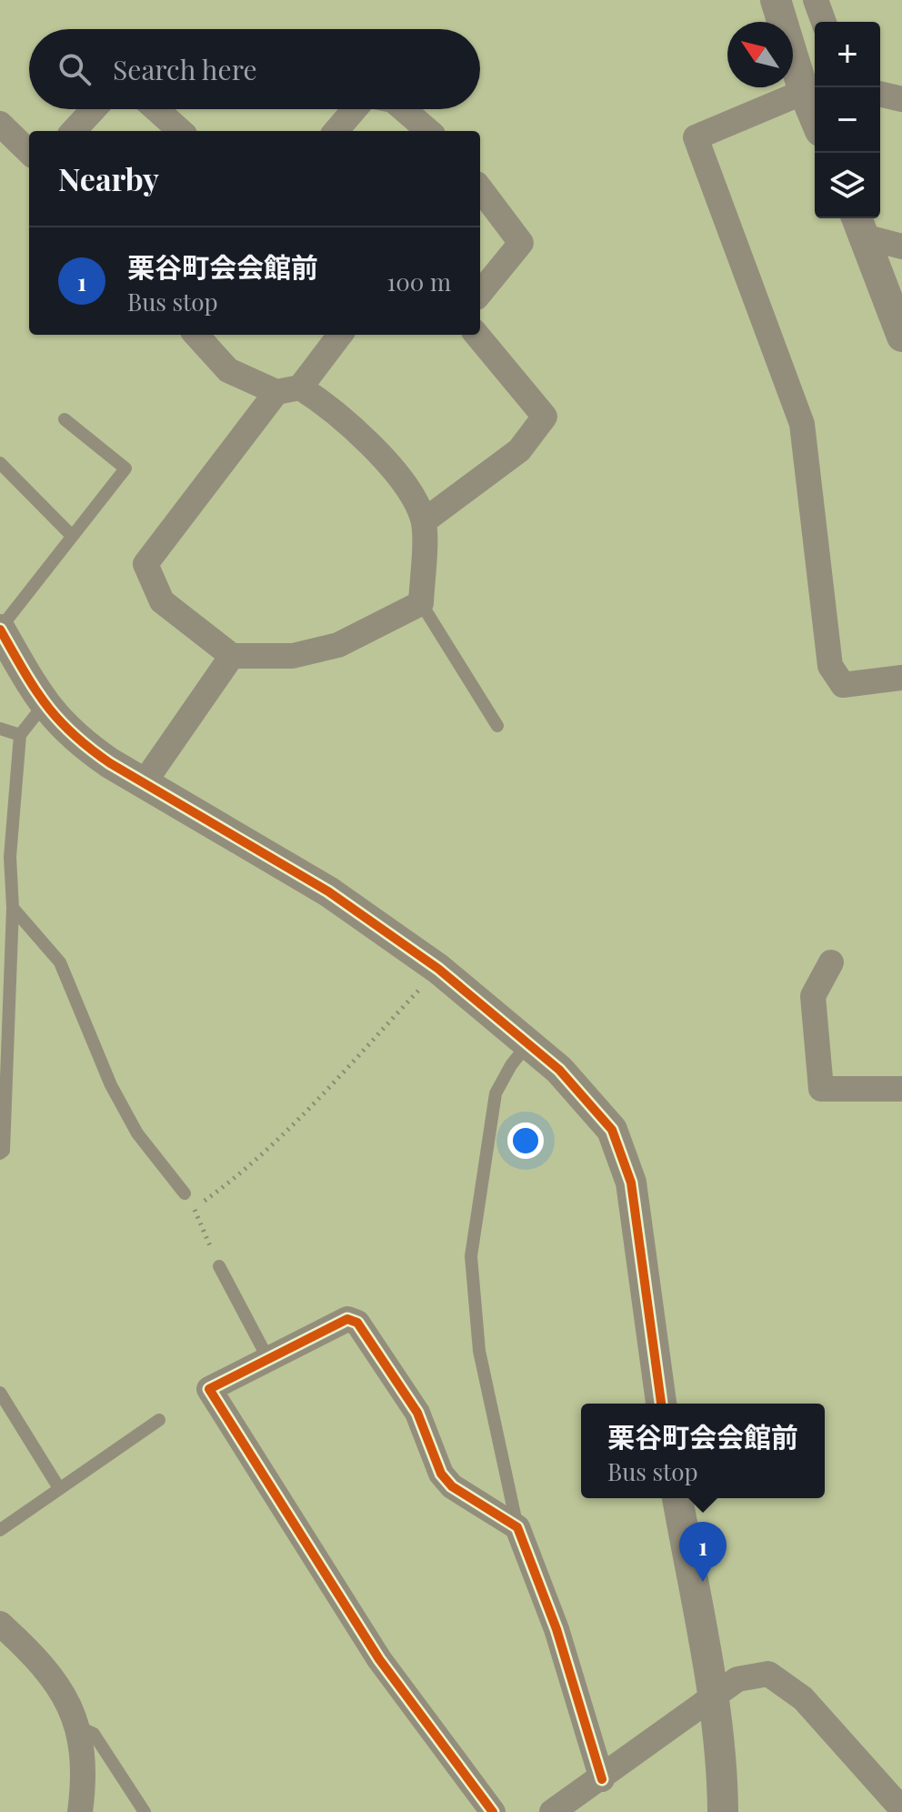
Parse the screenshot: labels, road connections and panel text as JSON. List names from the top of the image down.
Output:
{
  "north": "top left",
  "page": {
    "map_buttons": ["+", "−"],
    "search": "Search here",
    "heading": "Nearby",
    "list": [
      {
        "mark": "1",
        "name": "栗谷町会会館前",
        "note": "Bus stop",
        "value": "100 m"
      }
    ],
    "popup": ["栗谷町会会館前", "Bus stop"],
    "pins": "1"
  }
}
